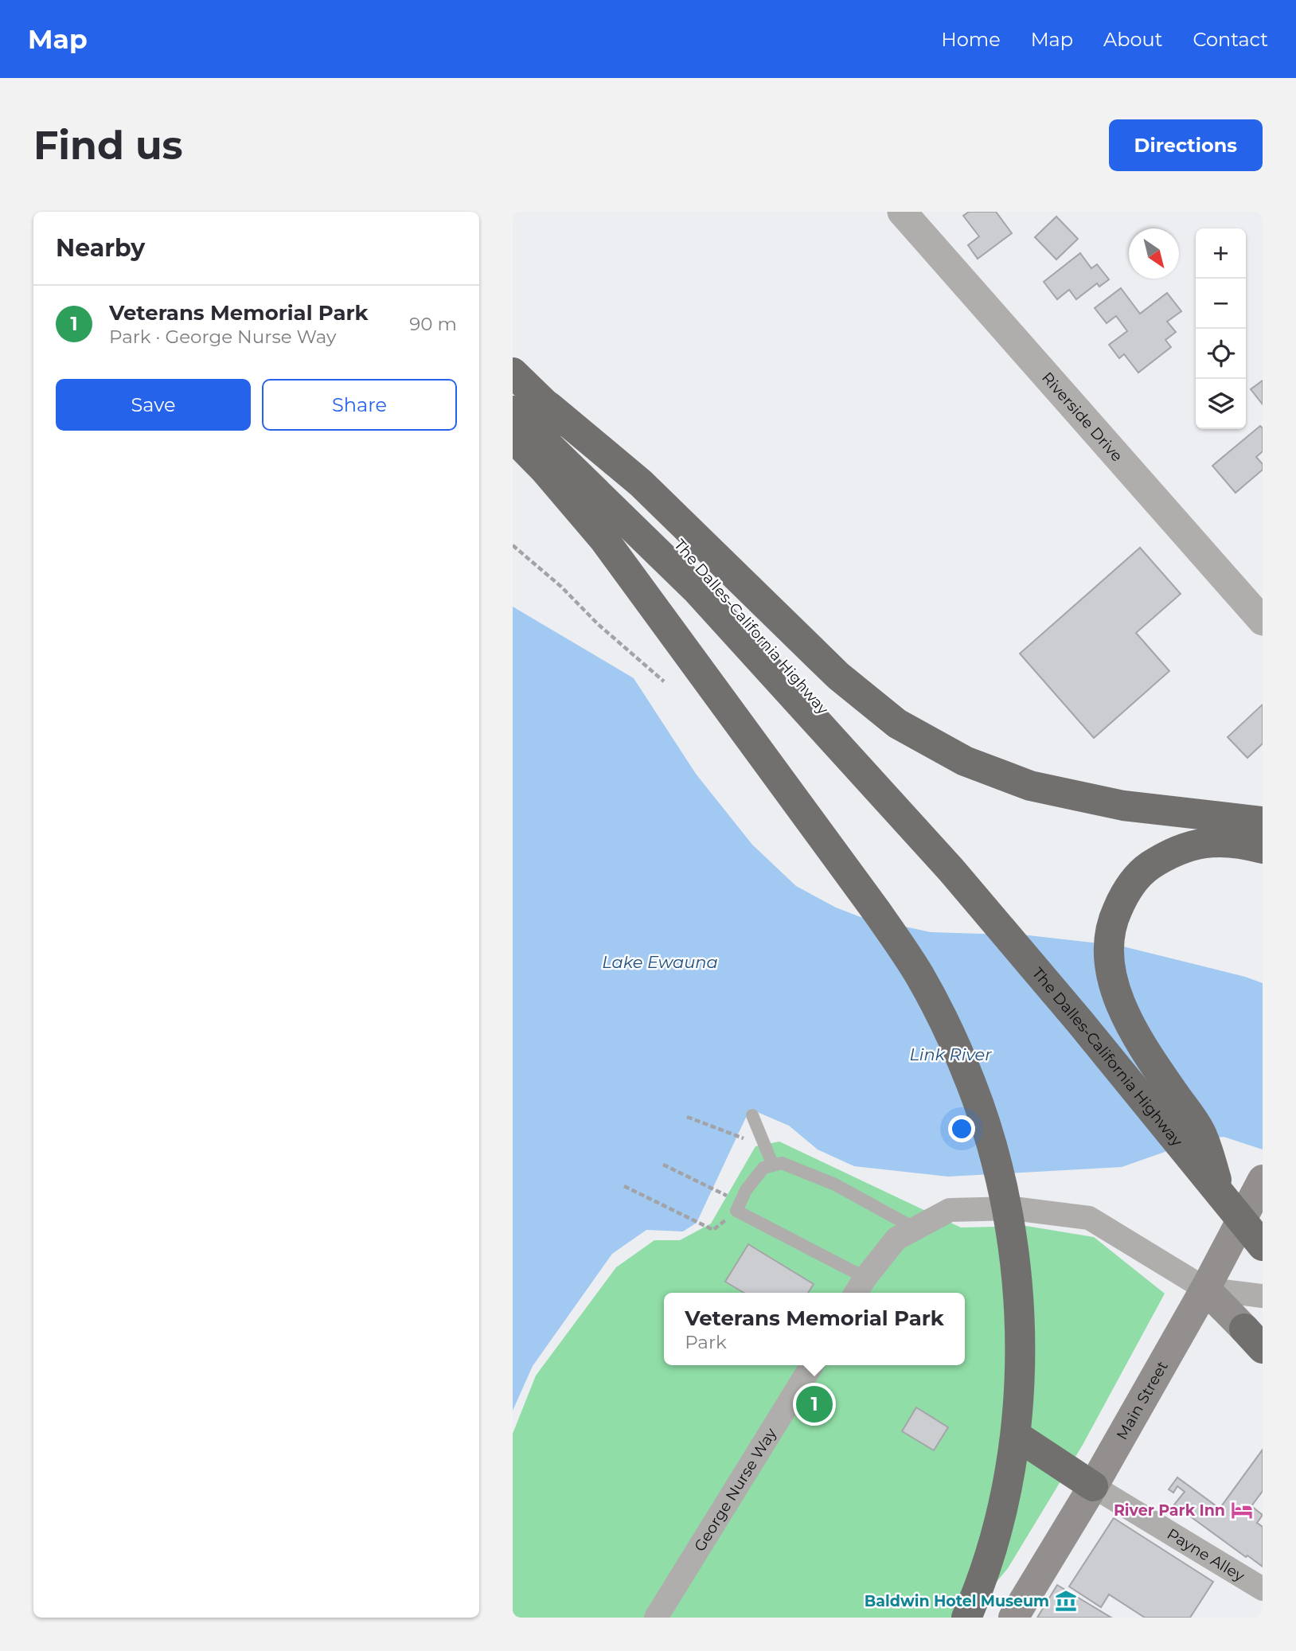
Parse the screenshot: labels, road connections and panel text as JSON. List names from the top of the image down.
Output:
{
  "streets": {
    "highway": ["The Dalles-California Highway"],
    "main road": ["Main Street"],
    "street": ["Riverside Drive", "George Nurse Way", "Payne Alley"]
  },
  "crossings": [
    ["Main Street", "Payne Alley"]
  ],
  "water": ["Lake Ewauna", "Link River"],
  "places": {
    "hotel": ["River Park Inn"],
    "museum": ["Baldwin Hotel Museum"]
  },
  "north": "bottom right",
  "page": {
    "header": "Map",
    "nav": [
      "Home",
      "Map",
      "About",
      "Contact"
    ],
    "buttons": [
      "Directions",
      ["Save", "Share"]
    ],
    "title": "Find us",
    "heading": "Nearby",
    "map_buttons": ["+", "−"],
    "list": [
      {
        "mark": "1",
        "name": "Veterans Memorial Park",
        "note": "Park · George Nurse Way",
        "value": "90 m"
      }
    ],
    "popup": ["Veterans Memorial Park", "Park"],
    "pins": "1"
  }
}
